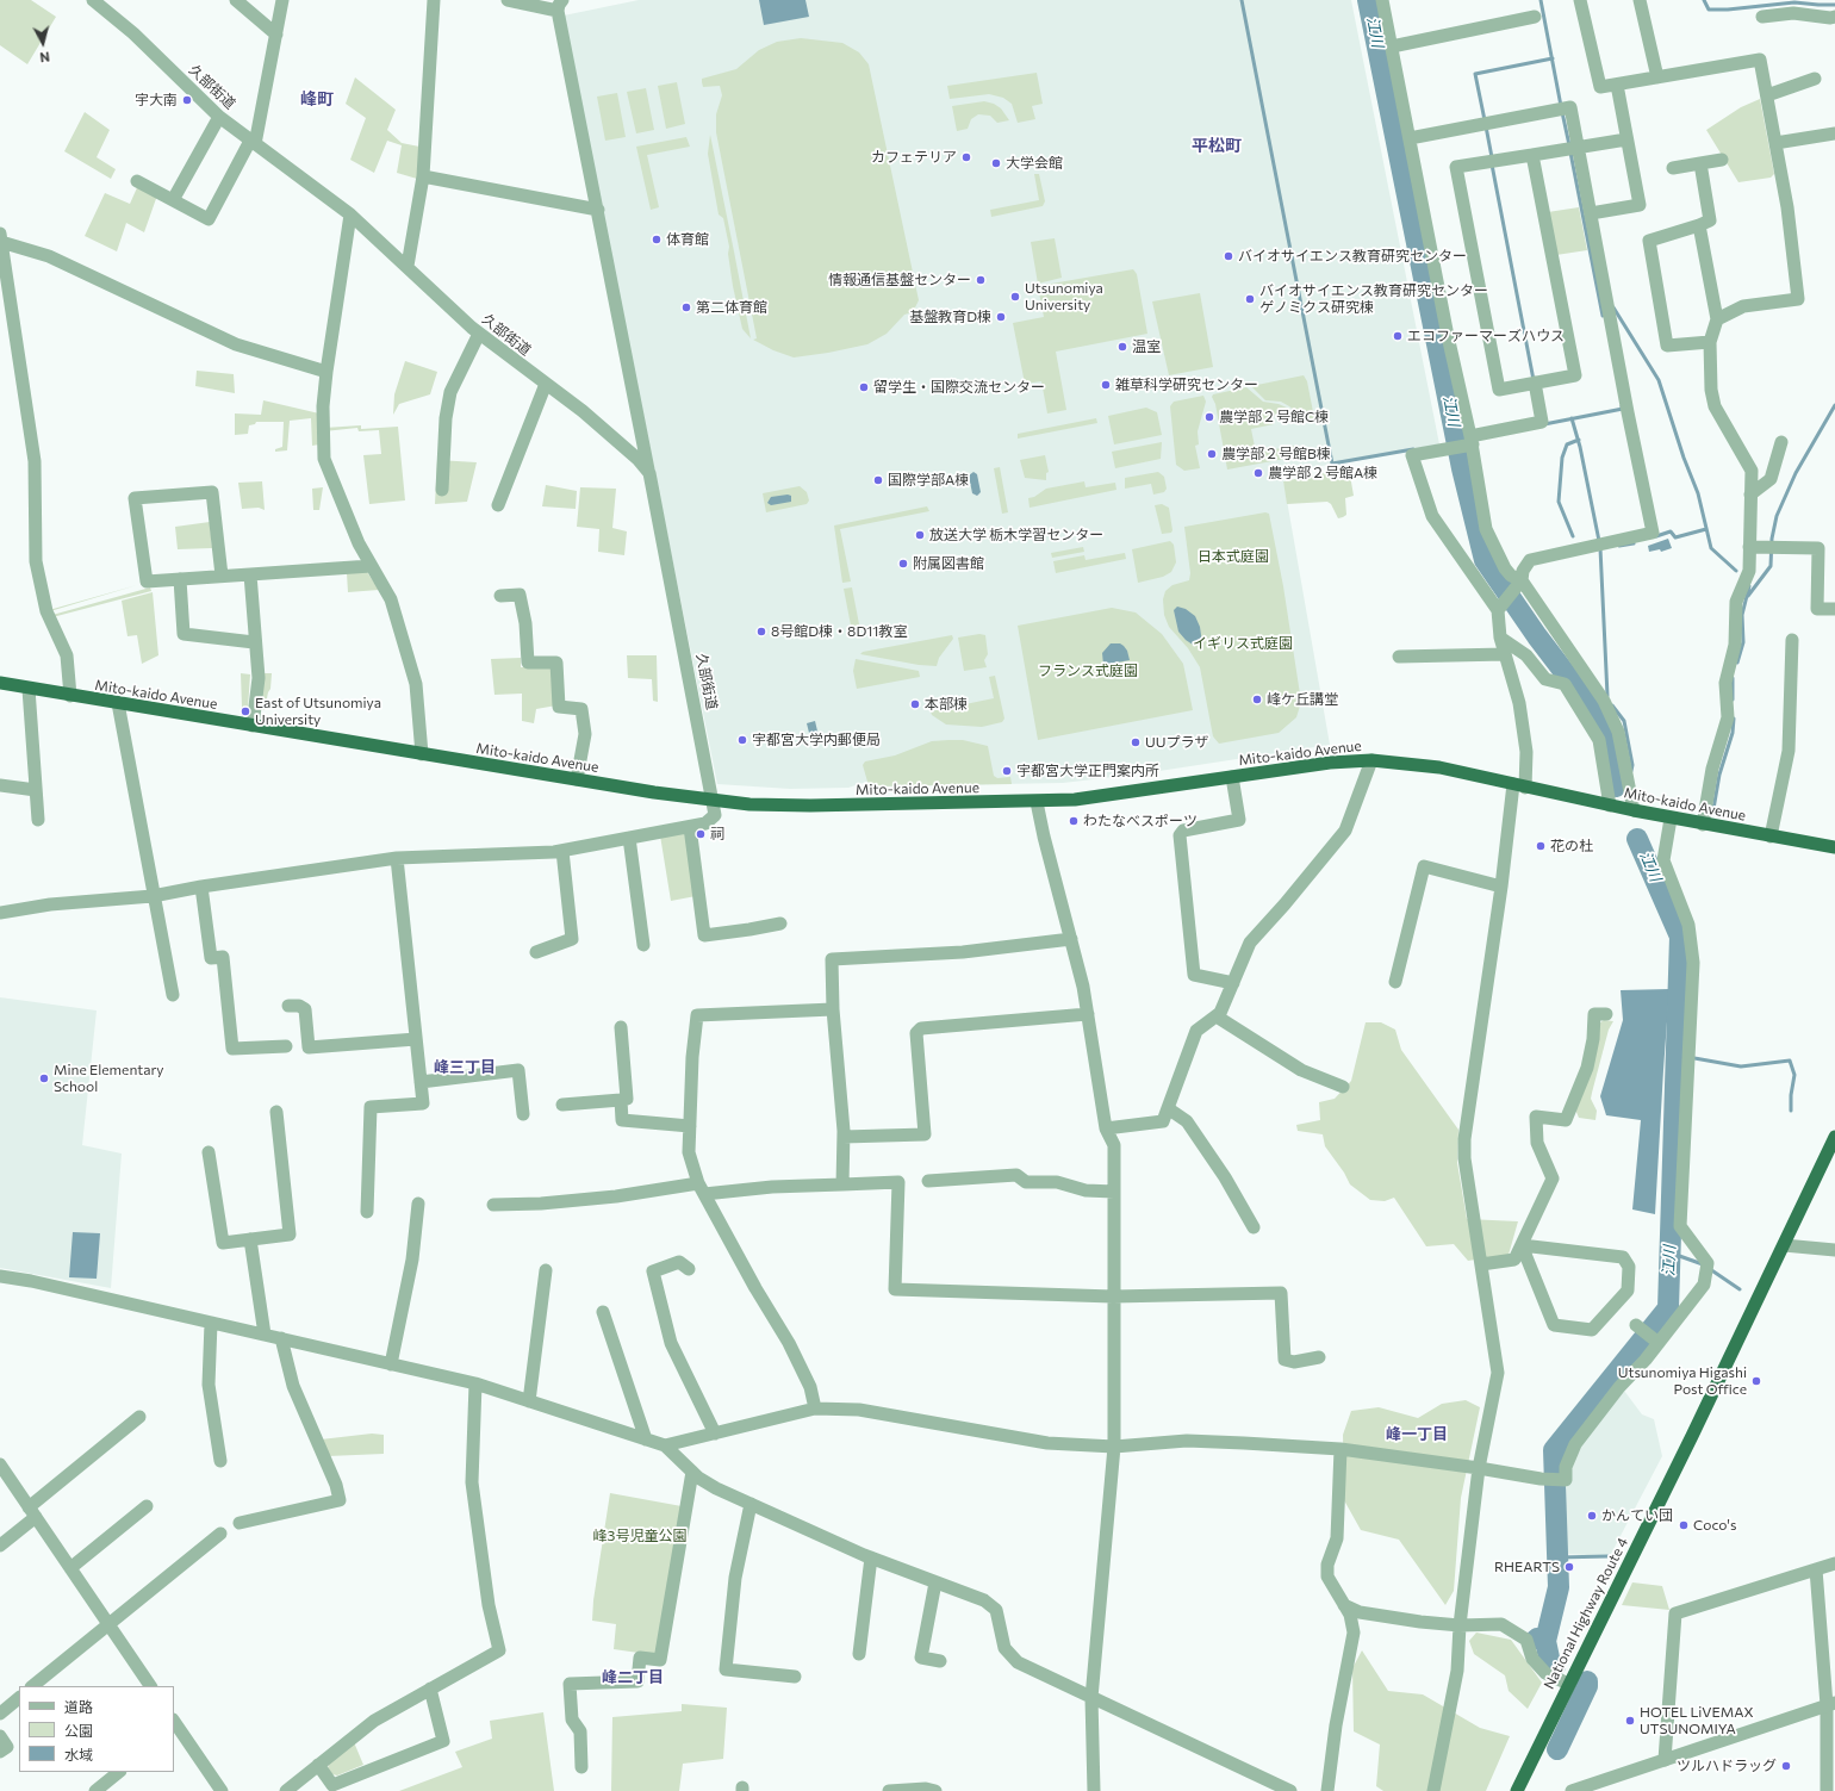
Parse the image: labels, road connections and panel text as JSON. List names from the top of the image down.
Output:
{
  "streets": {
    "highway": ["Mito-kaido Avenue", "National Highway Route 4"],
    "street": ["久部街道"]
  },
  "crossings": [
    ["久部街道", "Mito-kaido Avenue"]
  ],
  "districts": [
    "峰町",
    "平松町",
    "峰三丁目",
    "峰一丁目",
    "峰二丁目"
  ],
  "water": ["江川"],
  "parks": [
    "日本式庭園",
    "イギリス式庭園",
    "フランス式庭園",
    "峰3号児童公園"
  ],
  "places": [
    "宇大南",
    "カフェテリア",
    "大学会館",
    "体育館",
    "バイオサイエンス教育研究センター",
    "情報通信基盤センター",
    "Utsunomiya University",
    "バイオサイエンス教育研究センター ゲノミクス研究棟",
    "第二体育館",
    "基盤教育D棟",
    "エコファーマーズハウス",
    "温室",
    "雑草科学研究センター",
    "留学生・国際交流センター",
    "農学部２号館C棟",
    "農学部２号館B棟",
    "農学部２号館A棟",
    "国際学部A棟",
    "放送大学 栃木学習センター",
    "附属図書館",
    "8号館D棟・8D11教室",
    "峰ケ丘講堂",
    "本部棟",
    "East of Utsunomiya University",
    "宇都宮大学内郵便局",
    "UUプラザ",
    "宇都宮大学正門案内所",
    "わたなべスポーツ",
    "祠",
    "花の杜",
    "Mine Elementary School",
    "Utsunomiya Higashi Post Office",
    "かんてい団",
    "Coco's",
    "RHEARTS",
    "HOTEL LiVEMAX UTSUNOMIYA",
    "ツルハドラッグ"
  ],
  "legend": ["道路", "公園", "水域"],
  "north": "bottom"
}
